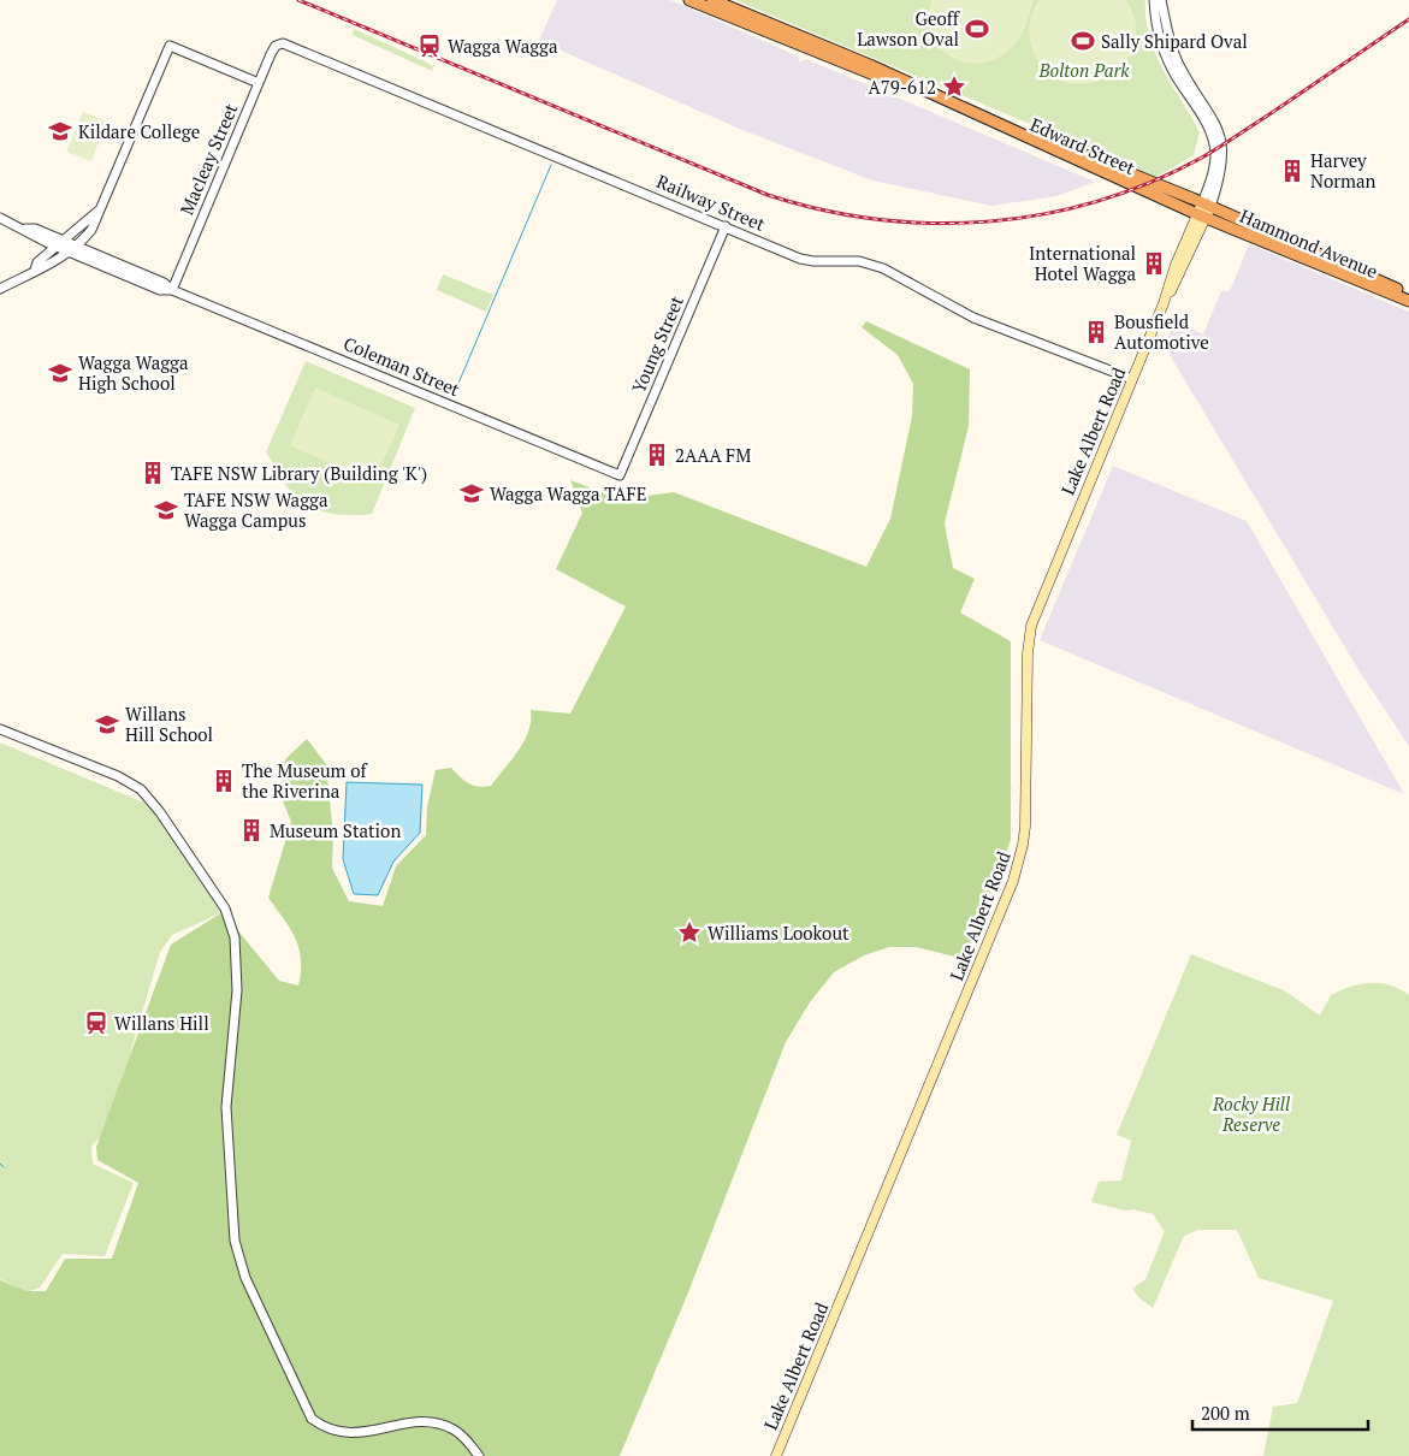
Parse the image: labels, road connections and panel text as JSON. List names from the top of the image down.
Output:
{
  "streets": {
    "highway": ["Edward Street", "Hammond Avenue"],
    "main road": ["Lake Albert Road"],
    "street": [
      "Macleay Street",
      "Railway Street",
      "Young Street",
      "Coleman Street"
    ]
  },
  "crossings": [
    ["Edward Street", "Hammond Avenue"],
    ["Edward Street", "Lake Albert Road"],
    ["Macleay Street", "Railway Street"],
    ["Macleay Street", "Coleman Street"],
    ["Railway Street", "Young Street"],
    ["Railway Street", "Lake Albert Road"],
    ["Hammond Avenue", "Lake Albert Road"],
    ["Young Street", "Coleman Street"]
  ],
  "parks": ["Bolton Park", "Rocky Hill Reserve"],
  "places": {
    "sports": ["Geoff Lawson Oval", "Sally Shipard Oval"],
    "station": ["Wagga Wagga", "Willans Hill"],
    "place": ["A79-612", "Williams Lookout"],
    "school or university": [
      "Kildare College",
      "Wagga Wagga High School",
      "Wagga Wagga TAFE",
      "TAFE NSW Wagga Wagga Campus",
      "Willans Hill School"
    ],
    "building": [
      "Harvey Norman",
      "International Hotel Wagga",
      "Bousfield Automotive",
      "2AAA FM",
      "TAFE NSW Library (Building 'K')",
      "The Museum of the Riverina",
      "Museum Station"
    ]
  },
  "scale_bar": "200 m"
}
